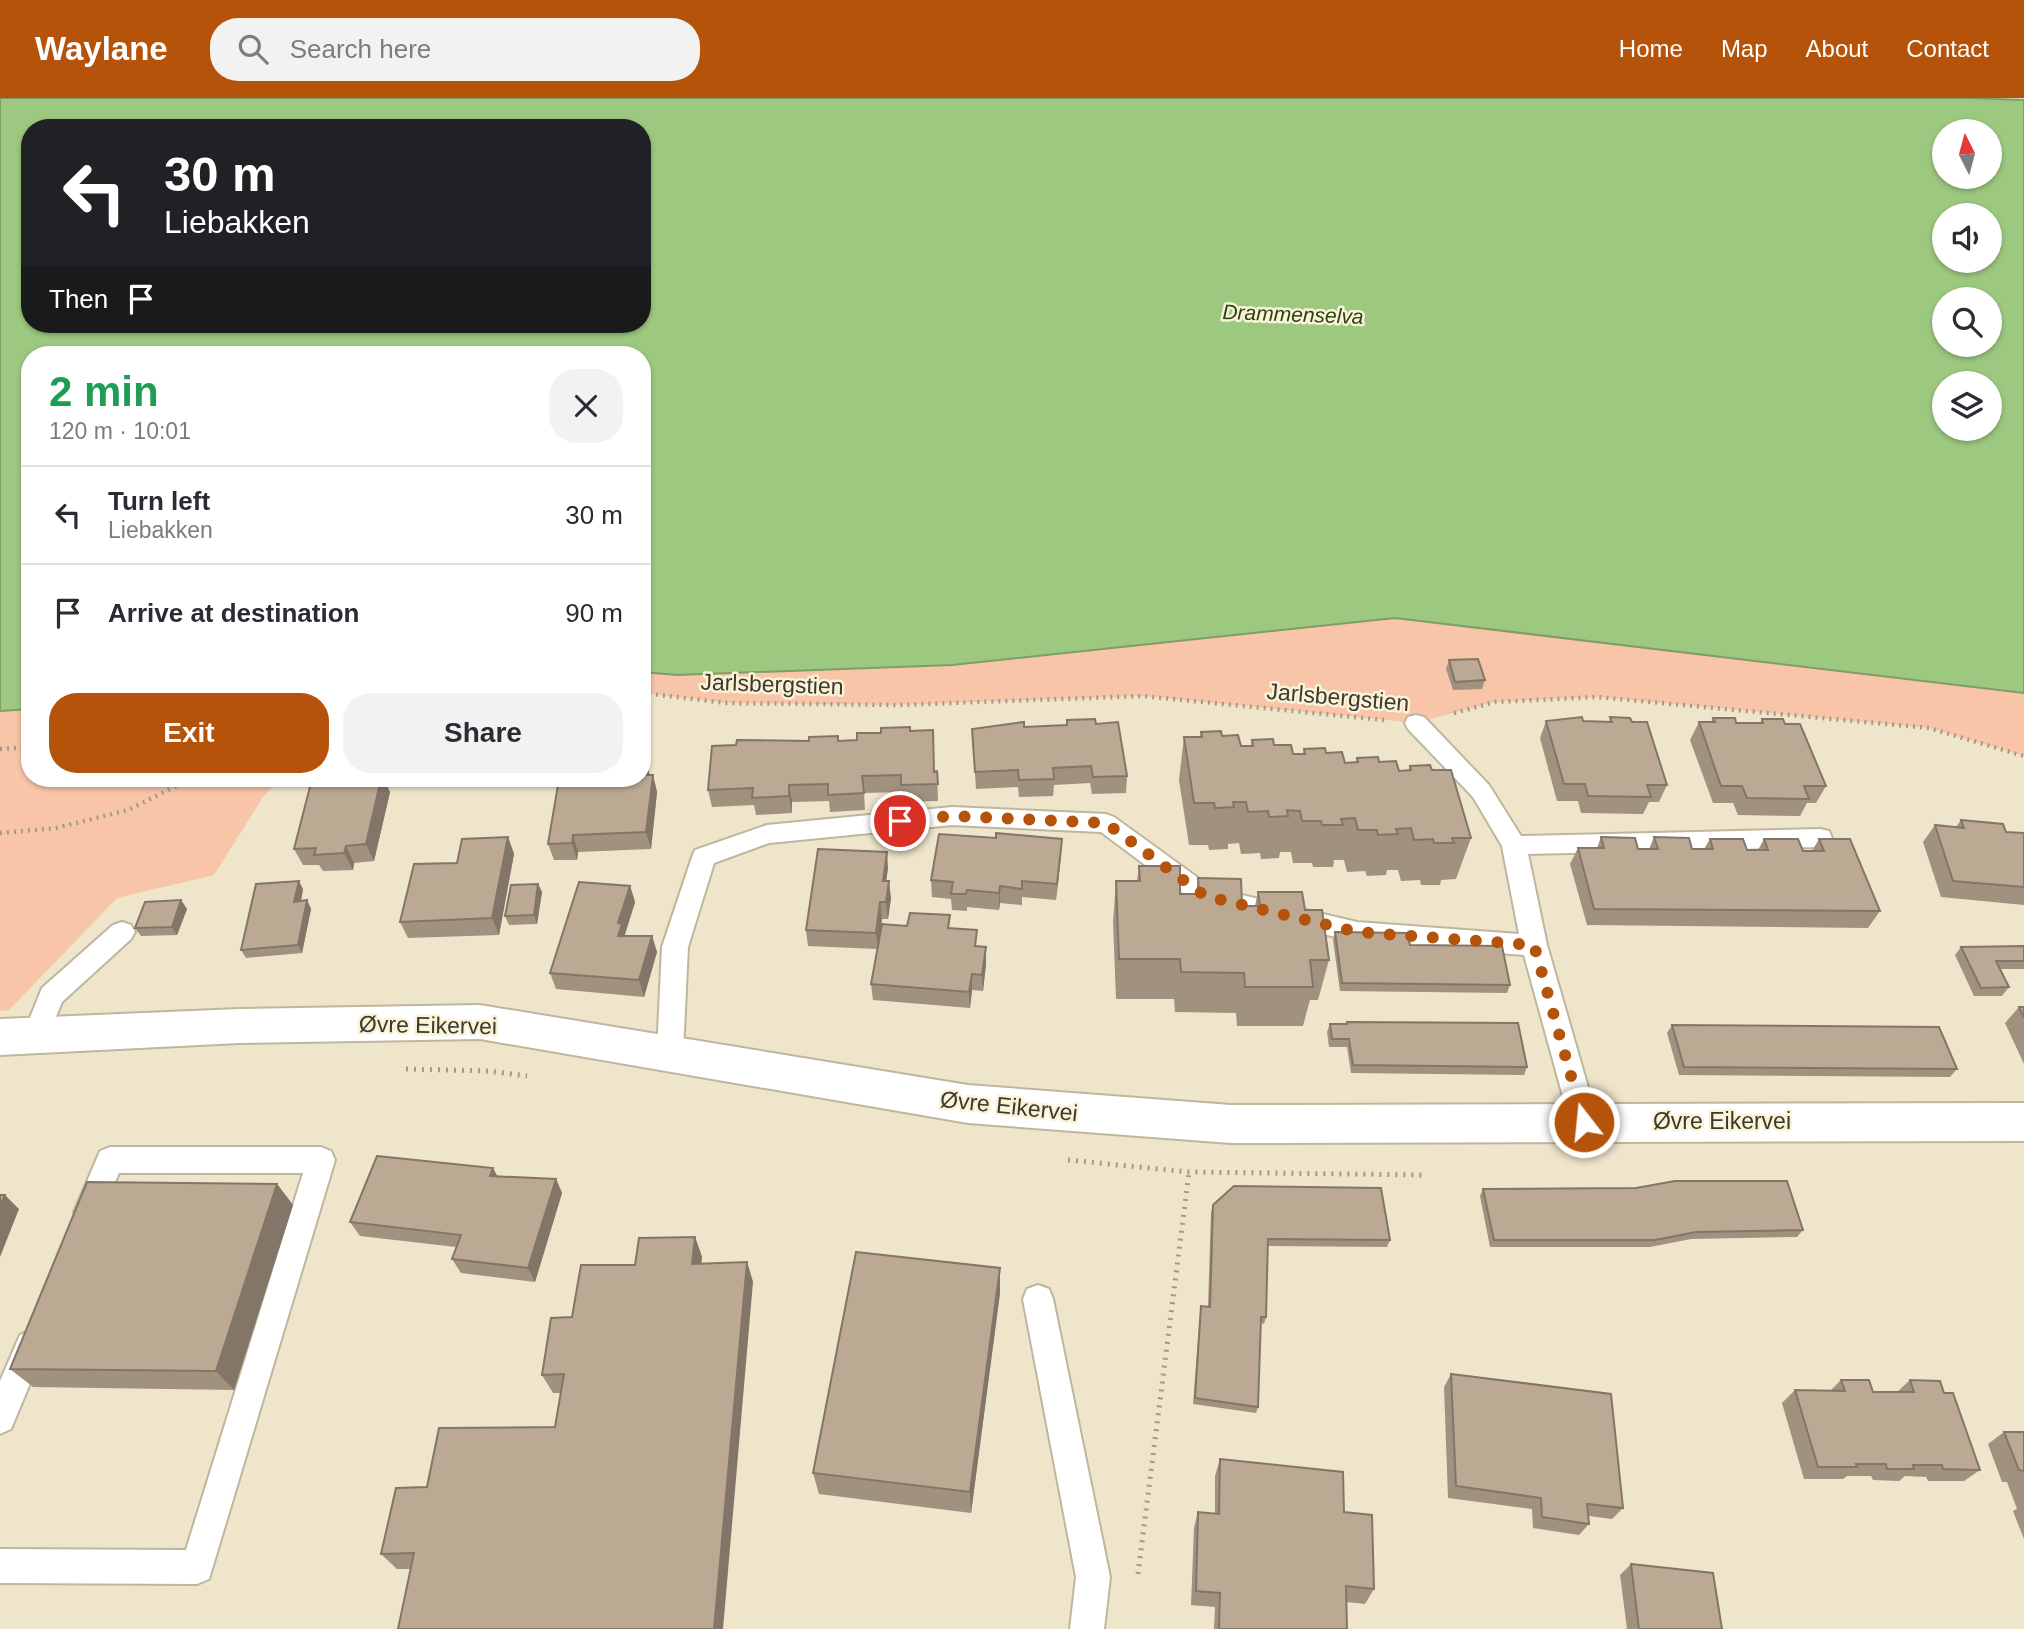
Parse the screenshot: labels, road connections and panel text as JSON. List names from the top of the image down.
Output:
{
  "streets": {
    "main road": ["Øvre Eikervei"],
    "path": ["Jarlsbergstien"]
  },
  "water": ["Drammenselva"],
  "north": "top",
  "page": {
    "header": "Waylane",
    "search": "Search here",
    "nav": [
      "Home",
      "Map",
      "About",
      "Contact"
    ],
    "turn": ["30 m", "Liebakken"],
    "then": "Then",
    "heading": ["2 min", "120 m · 10:01"],
    "list": [
      {
        "name": "Turn left",
        "note": "Liebakken",
        "value": "30 m"
      },
      {
        "name": "Arrive at destination",
        "value": "90 m"
      }
    ],
    "buttons": ["Exit", "Share"]
  }
}
